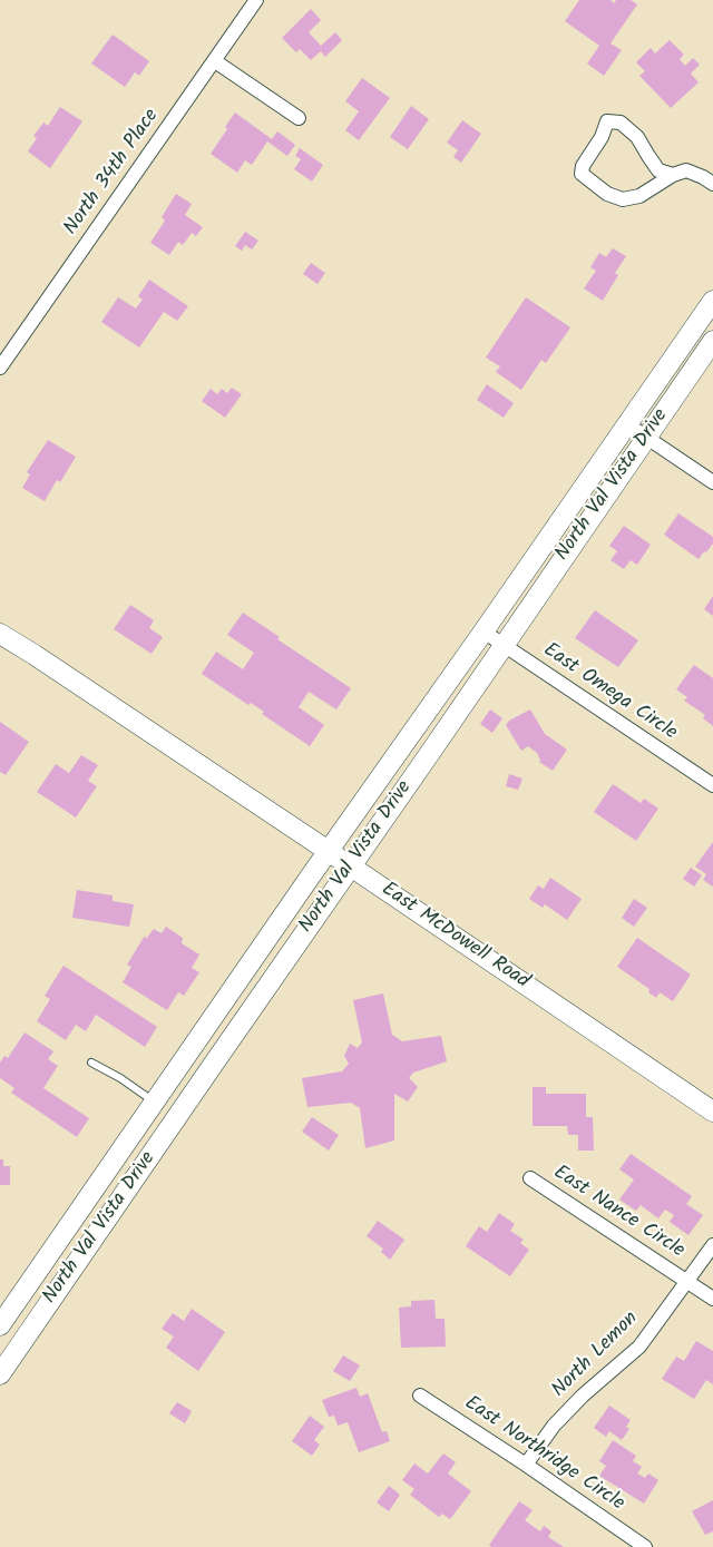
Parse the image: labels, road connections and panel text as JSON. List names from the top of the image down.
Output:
{
  "streets": {
    "main road": ["North Val Vista Drive", "East McDowell Road"],
    "street": [
      "North 34th Place",
      "East Omega Circle",
      "East Nance Circle",
      "North Lemon",
      "East Northridge Circle"
    ]
  },
  "crossings": [
    ["North Val Vista Drive", "East Omega Circle"],
    ["North Val Vista Drive", "East McDowell Road"],
    ["East Nance Circle", "North Lemon"],
    ["North Lemon", "East Northridge Circle"]
  ]
}
